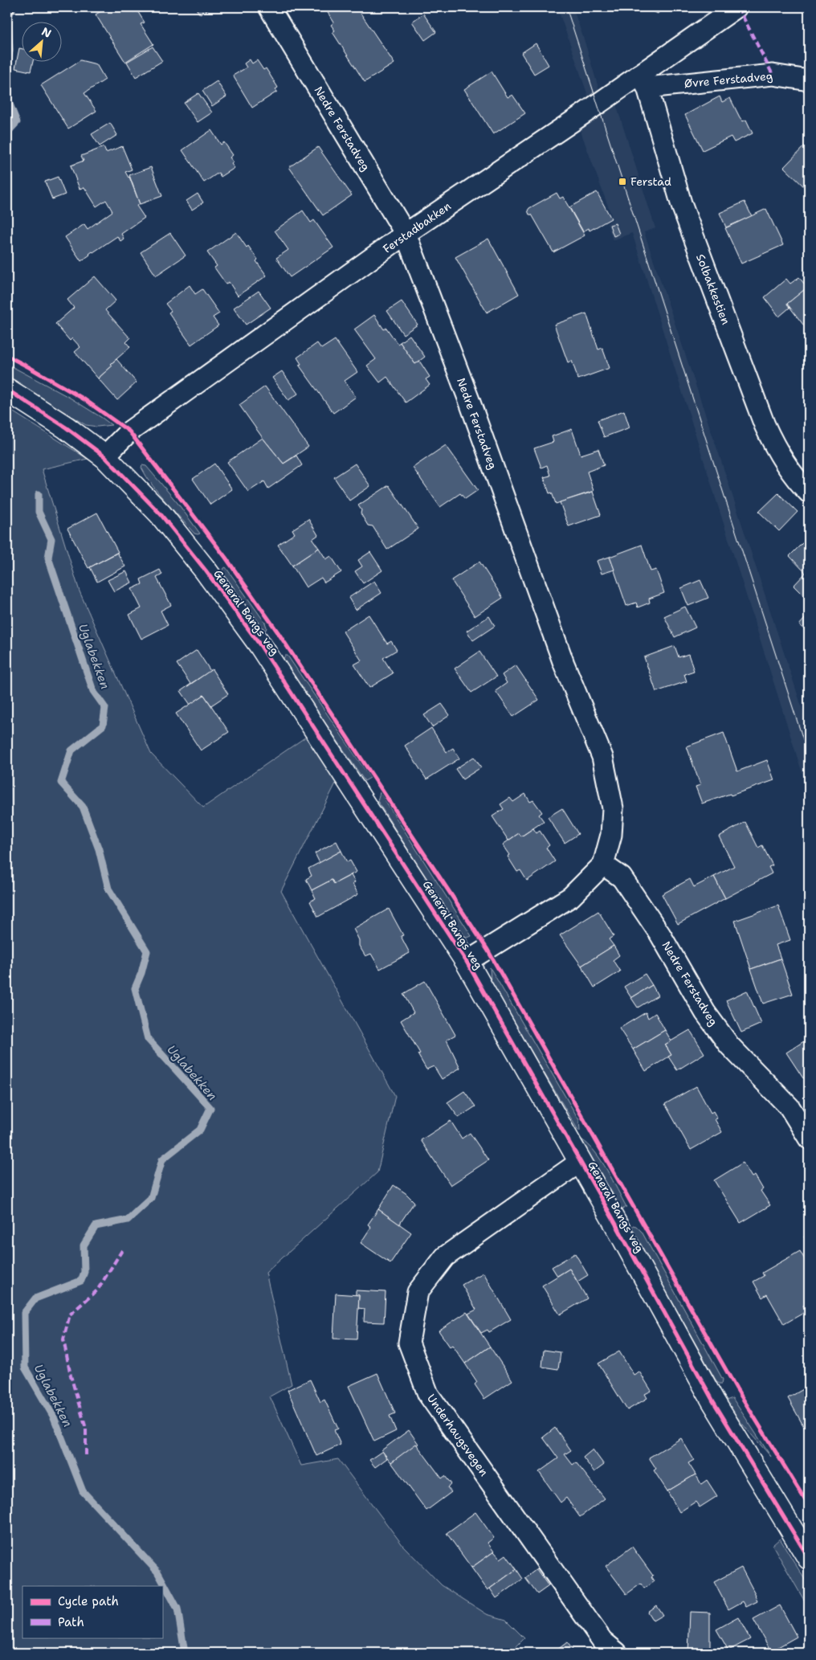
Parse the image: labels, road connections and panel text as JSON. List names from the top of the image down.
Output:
{
  "streets": {
    "street": [
      "Øvre Ferstadveg",
      "Nedre Ferstadveg",
      "Ferstadbakken",
      "Solbakkestien",
      "General Bangs veg",
      "Underhaugsvegen"
    ]
  },
  "crossings": [
    ["Øvre Ferstadveg", "Ferstadbakken"],
    ["Øvre Ferstadveg", "Solbakkestien"],
    ["Nedre Ferstadveg", "Ferstadbakken"],
    ["Nedre Ferstadveg", "General Bangs veg"],
    ["Ferstadbakken", "Solbakkestien"],
    ["Ferstadbakken", "General Bangs veg"],
    ["General Bangs veg", "Underhaugsvegen"]
  ],
  "water": ["Uglabekken"],
  "places": {
    "transit": ["Ferstad"]
  },
  "legend": ["Cycle path", "Path"],
  "north": "top right"
}
